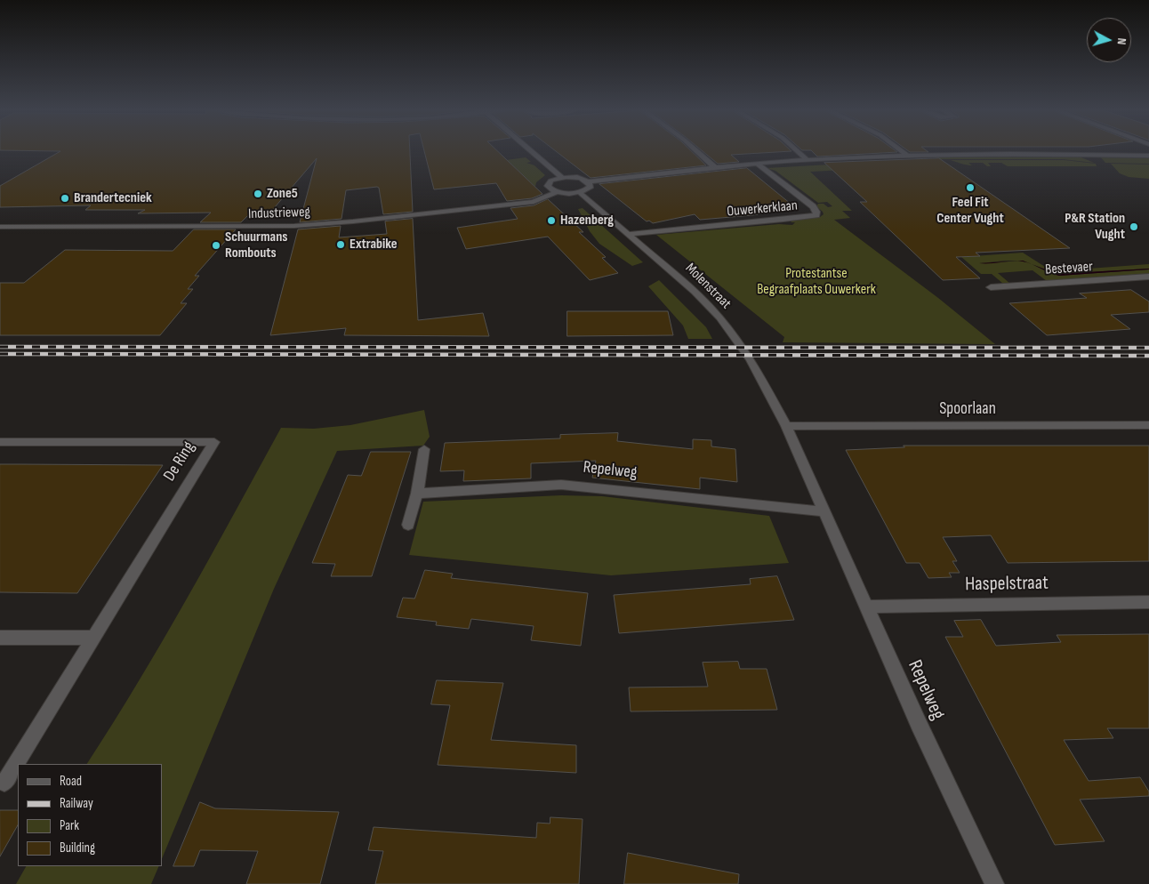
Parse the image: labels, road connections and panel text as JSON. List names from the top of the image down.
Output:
{
  "streets": {
    "street": [
      "Ouwerkerklaan",
      "Industrieweg",
      "Bestevaer",
      "Molenstraat",
      "Spoorlaan",
      "De Ring",
      "Repelweg",
      "Haspelstraat"
    ]
  },
  "crossings": [
    ["Ouwerkerklaan", "Molenstraat"],
    ["Molenstraat", "Spoorlaan"],
    ["Molenstraat", "Repelweg"],
    ["Spoorlaan", "Repelweg"],
    ["Repelweg", "Haspelstraat"]
  ],
  "parks": ["Protestantse Begraafplaats Ouwerkerk"],
  "places": [
    "Feel Fit Center Vught",
    "Zone5",
    "Brandertecniek",
    "Hazenberg",
    "P&R Station Vught",
    "Extrabike",
    "Schuurmans Rombouts"
  ],
  "legend": [
    "Road",
    "Railway",
    "Park",
    "Building"
  ],
  "north": "right"
}
